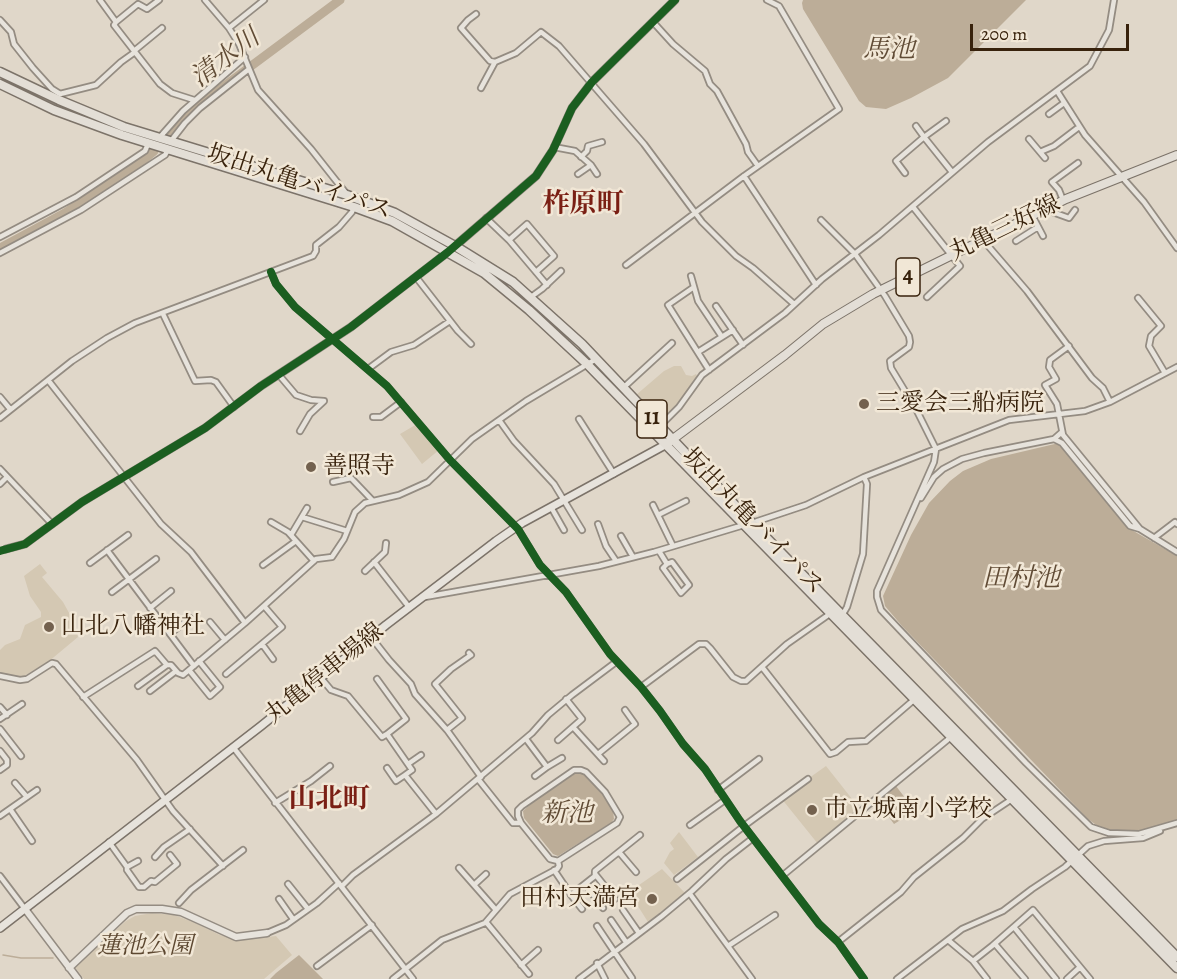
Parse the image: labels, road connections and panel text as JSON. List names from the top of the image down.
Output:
{
  "streets": {
    "highway": ["坂出丸亀バイパス", "11"],
    "main road": ["丸亀三好線", "4", "丸亀停車場線"]
  },
  "crossings": [
    ["坂出丸亀バイパス", "丸亀三好線"],
    ["坂出丸亀バイパス", "丸亀停車場線"],
    ["丸亀三好線", "丸亀停車場線"]
  ],
  "districts": ["柞原町", "山北町"],
  "water": [
    "馬池",
    "清水川",
    "田村池",
    "新池"
  ],
  "parks": ["蓮池公園"],
  "places": [
    "三愛会三船病院",
    "善照寺",
    "山北八幡神社",
    "市立城南小学校",
    "田村天満宮"
  ],
  "scale_bar": "200 m"
}
